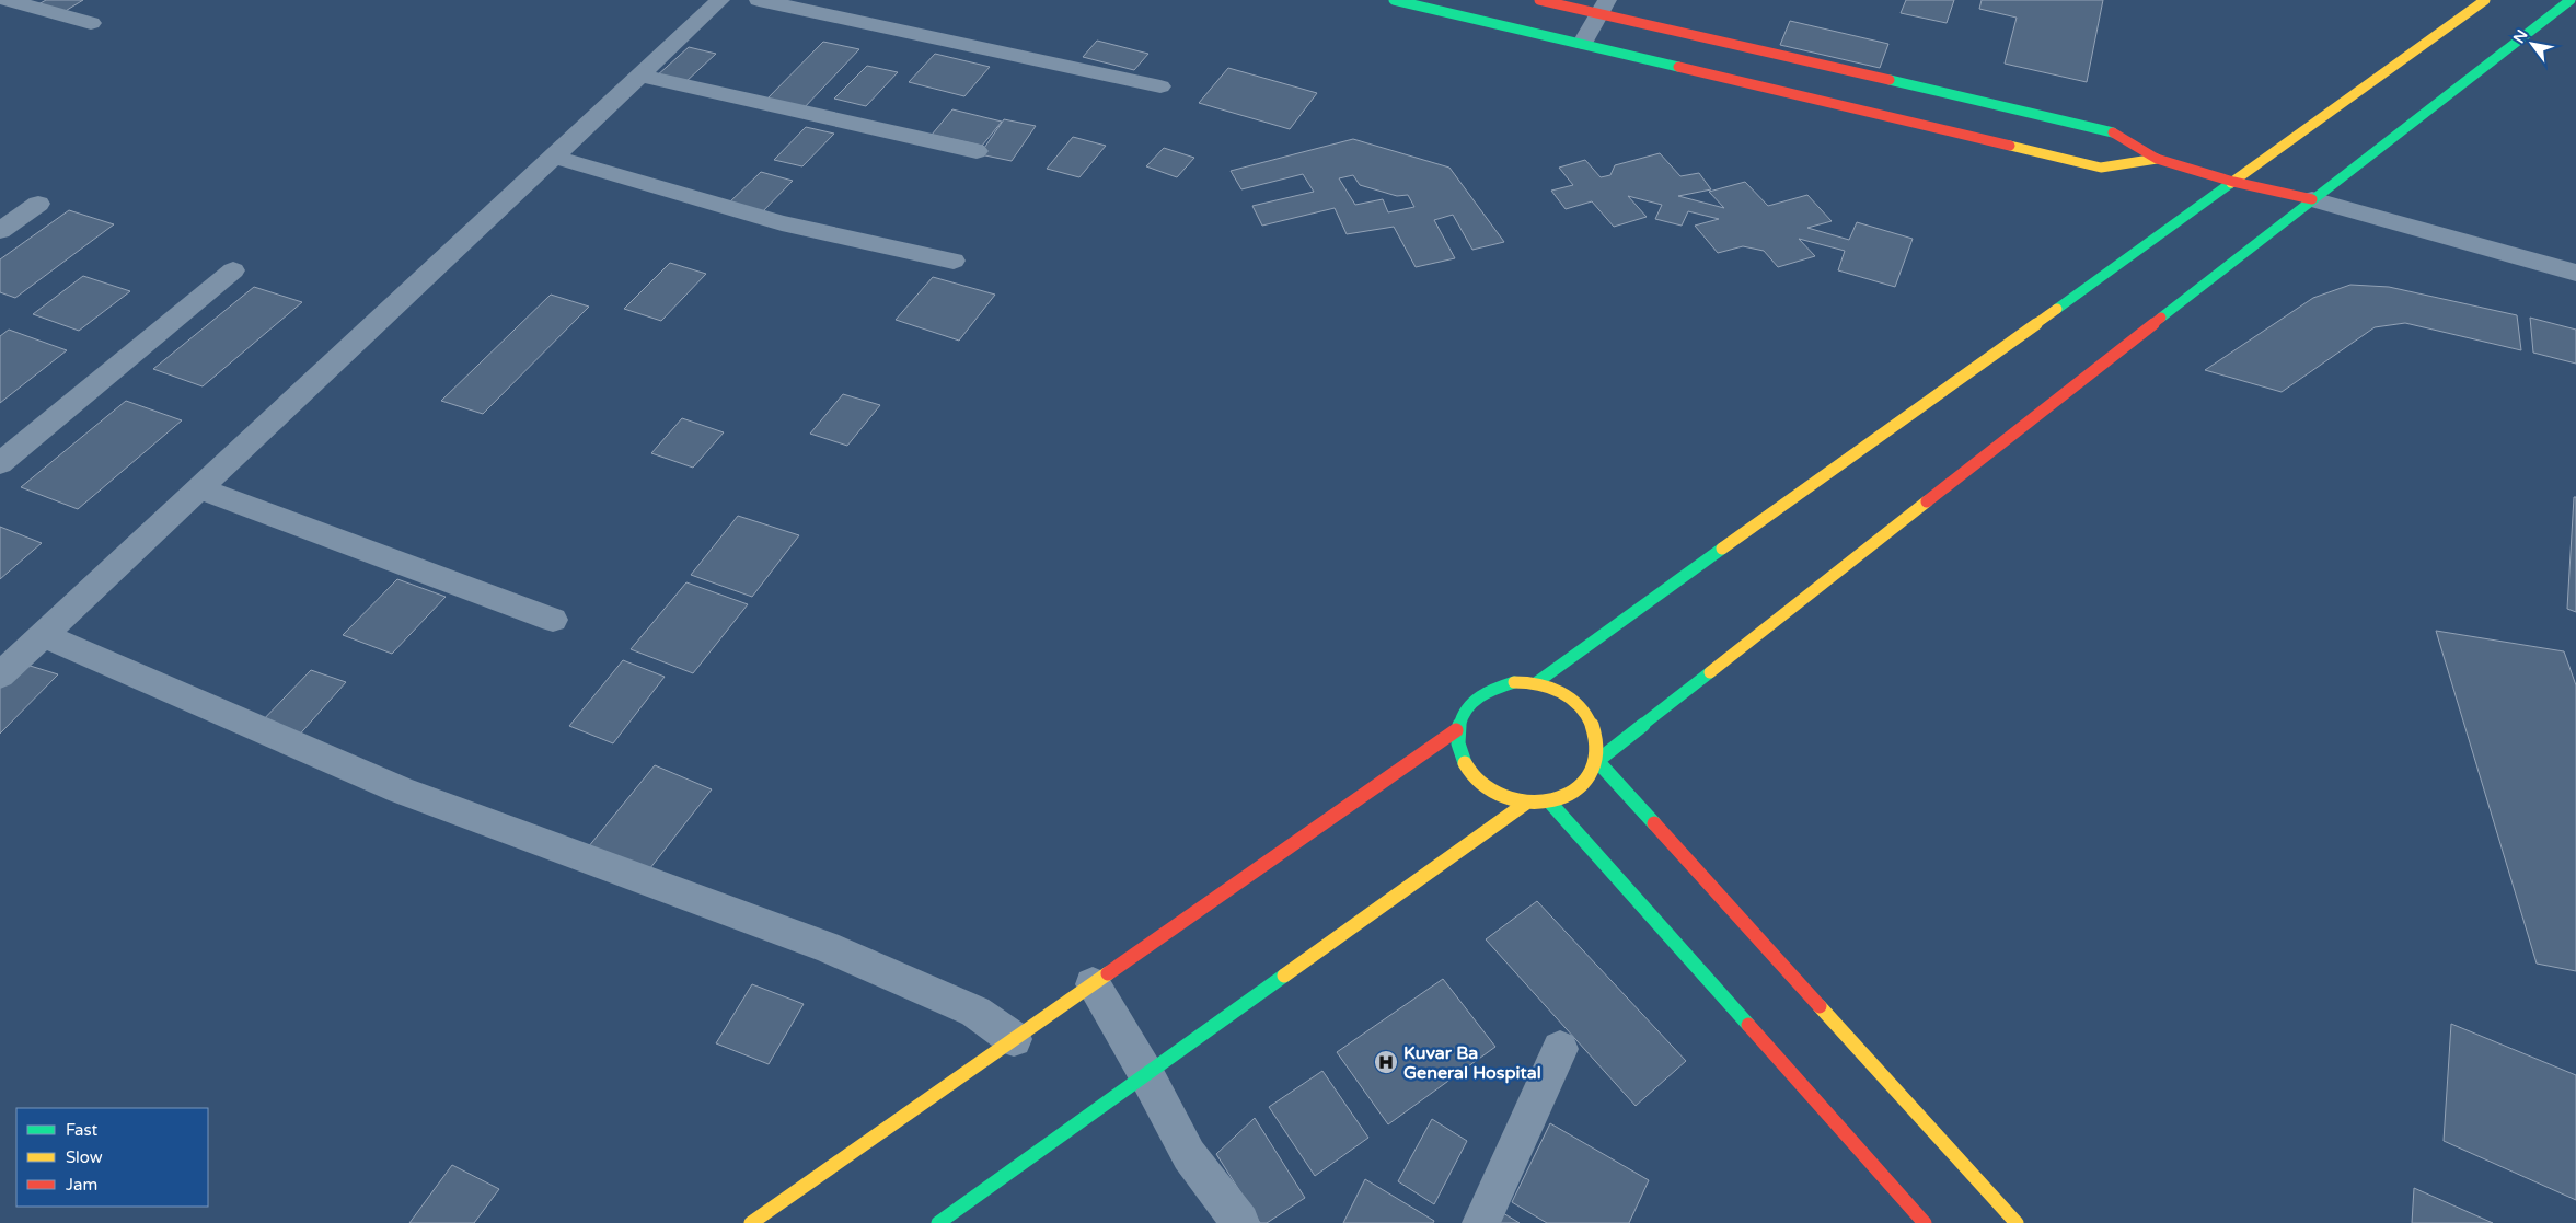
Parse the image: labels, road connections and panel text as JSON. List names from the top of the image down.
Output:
{
  "places": {
    "hospital": ["Kuvar Ba General Hospital"]
  },
  "legend": ["Fast", "Slow", "Jam"],
  "north": "top left"
}
